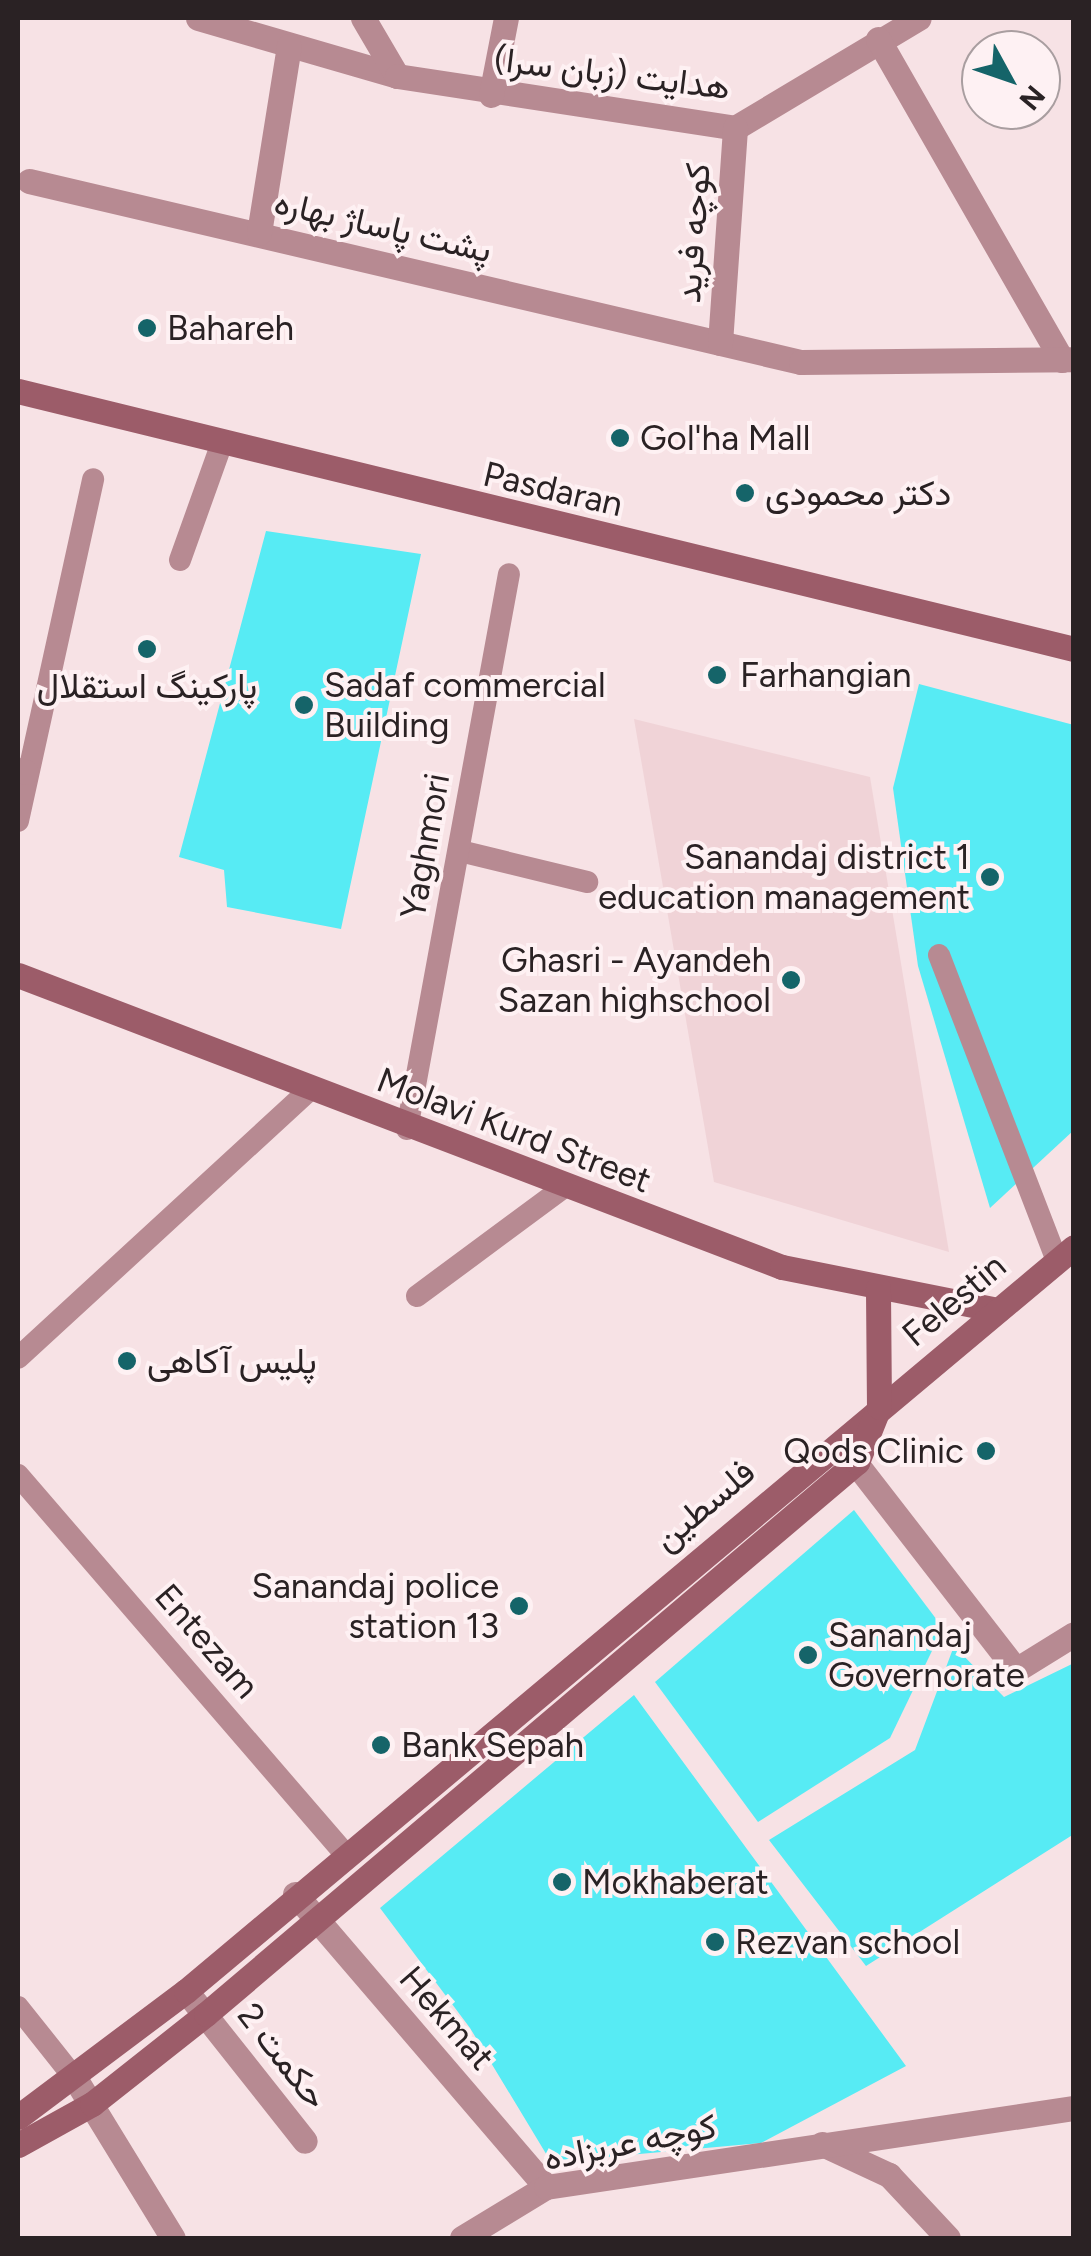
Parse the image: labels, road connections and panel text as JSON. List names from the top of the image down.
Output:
{
  "streets": {
    "main road": [
      "Pasdaran",
      "Molavi Kurd Street",
      "Felestin",
      "فلسطین"
    ],
    "street": [
      "هدایت (زبان سرا)",
      "پشت پاساژ بهاره",
      "کوچه فرید",
      "Hekmat",
      "حکمت 2",
      "کوچه عربزاده"
    ],
    "lane": ["Yaghmori", "Entezam"]
  },
  "crossings": [
    ["هدایت (زبان سرا)", "کوچه فرید"],
    ["پشت پاساژ بهاره", "کوچه فرید"],
    ["Yaghmori", "Molavi Kurd Street"],
    ["Molavi Kurd Street", "Felestin"],
    ["Felestin", "فلسطین"],
    ["فلسطین", "Entezam"],
    ["فلسطین", "Hekmat"],
    ["فلسطین", "حکمت 2"],
    ["Hekmat", "کوچه عربزاده"]
  ],
  "places": [
    "Bahareh",
    "Gol'ha Mall",
    "دکتر محمودی",
    "پارکینگ استقلال",
    "Farhangian",
    "Sadaf commercial Building",
    "Sanandaj district 1 education management",
    "Ghasri - Ayandeh Sazan highschool",
    "پلیس آکاهی",
    "Qods Clinic",
    "Sanandaj police station 13",
    "Sanandaj Governorate",
    "Bank Sepah",
    "Mokhaberat",
    "Rezvan school"
  ],
  "north": "bottom right"
}
